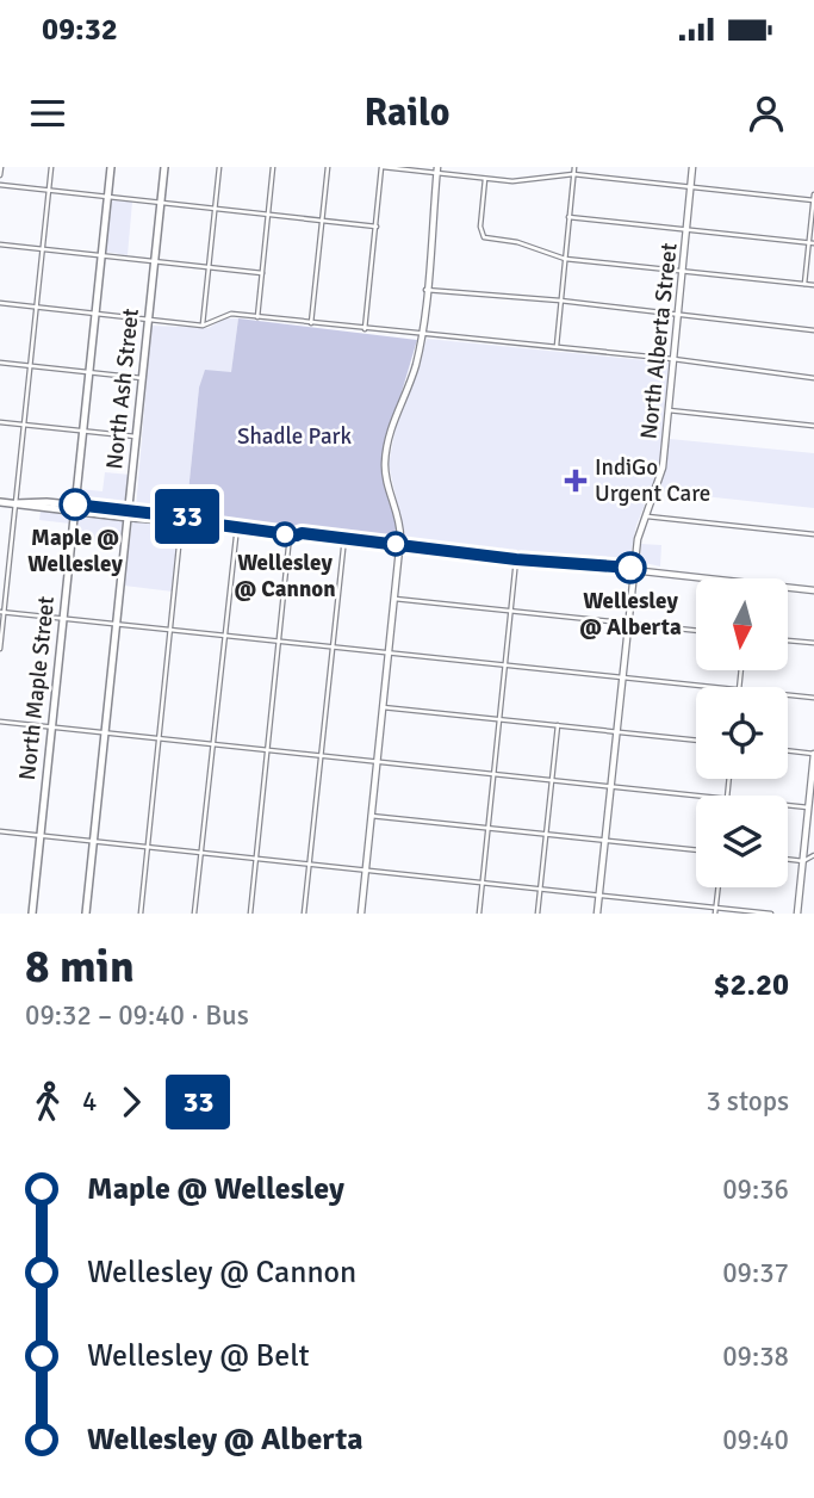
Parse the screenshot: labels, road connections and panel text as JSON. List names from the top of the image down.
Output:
{
  "streets": {
    "main road": ["North Alberta Street", "North Ash Street", "North Maple Street"]
  },
  "parks": ["Shadle Park"],
  "places": {
    "health": ["IndiGo Urgent Care"],
    "other": ["Maple @ Wellesley", "Wellesley @ Cannon", "Wellesley @ Alberta"]
  },
  "lines": ["bus line 33"],
  "north": "bottom",
  "page": {
    "status": "09:32",
    "header": "Railo",
    "on_map": "33",
    "heading": ["8 min", "09:32 – 09:40 · Bus", "$2.20"],
    "legs": ["4", "33", "3 stops"],
    "list": [
      {
        "name": "Maple @ Wellesley",
        "value": "09:36"
      },
      {
        "name": "Wellesley @ Cannon",
        "value": "09:37"
      },
      {
        "name": "Wellesley @ Belt",
        "value": "09:38"
      },
      {
        "name": "Wellesley @ Alberta",
        "value": "09:40"
      }
    ]
  }
}
